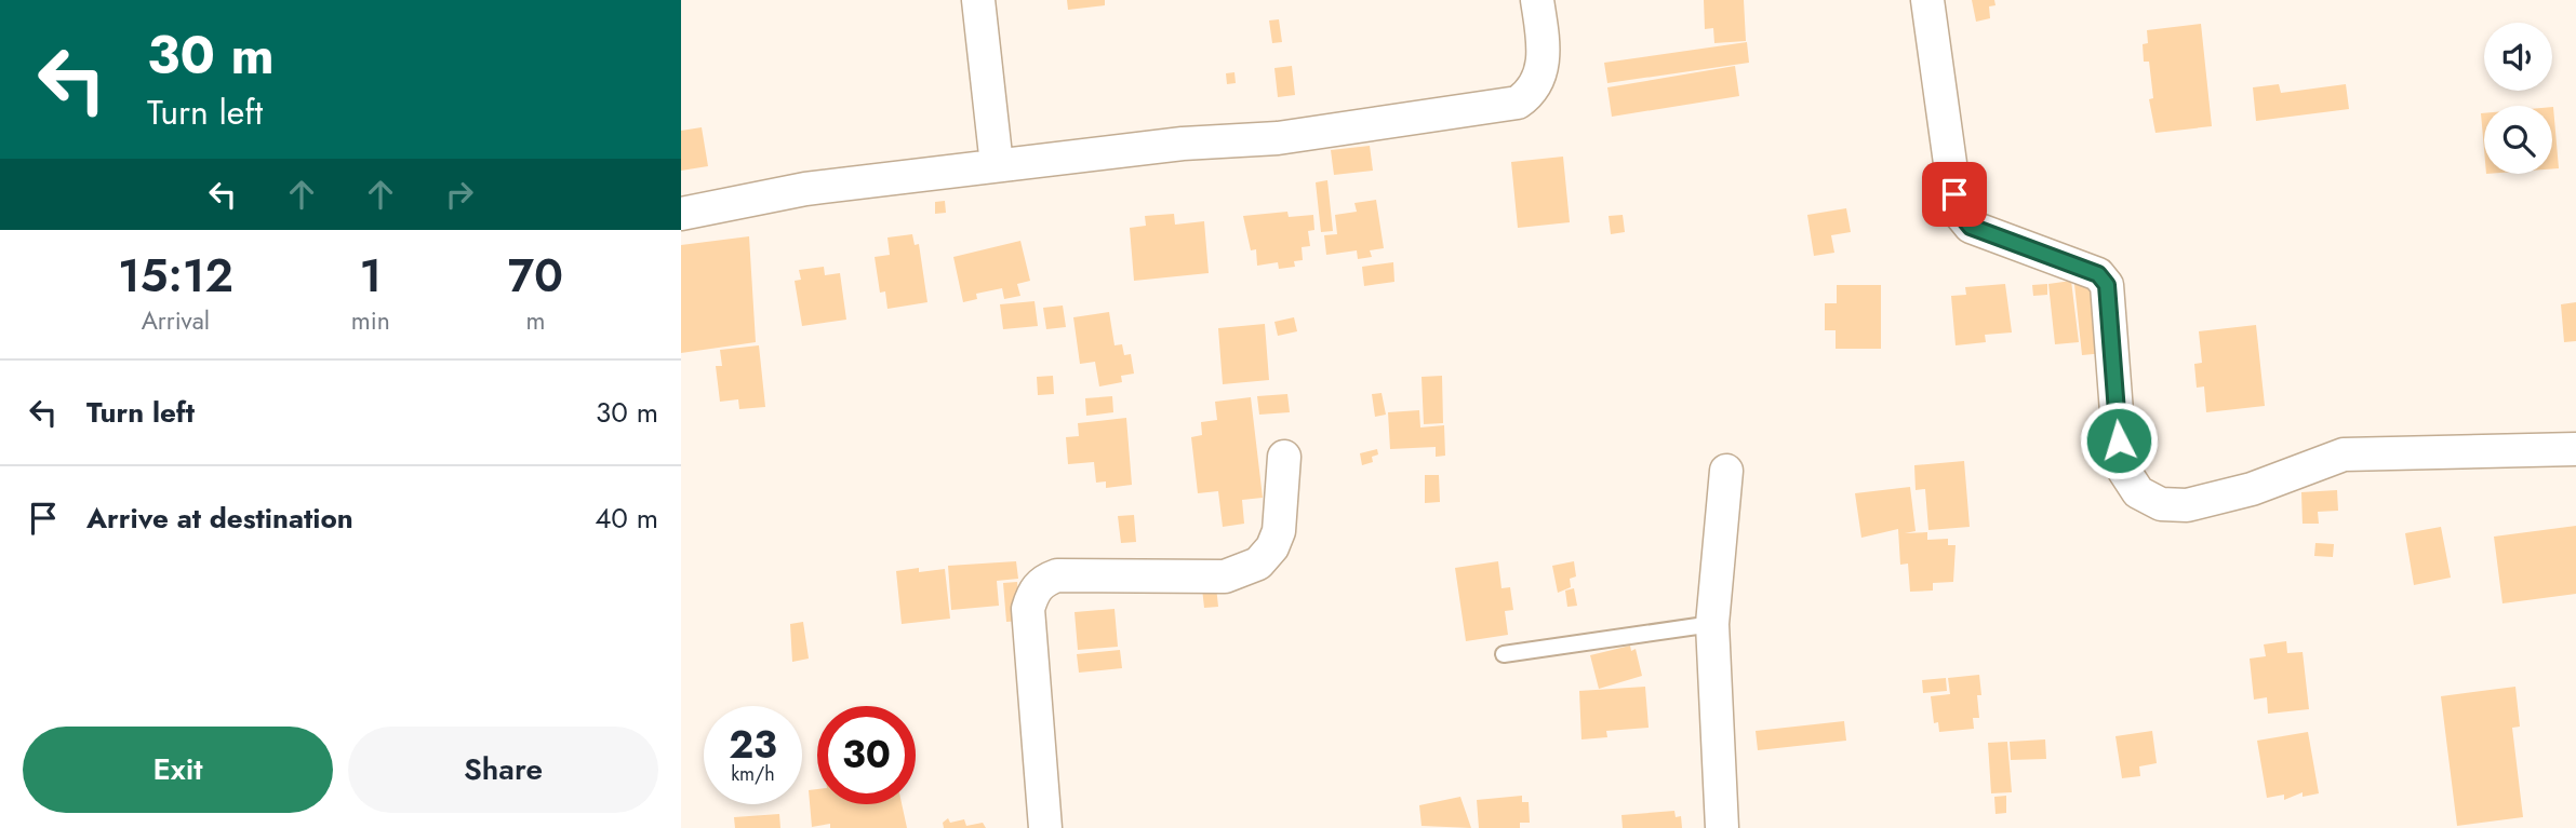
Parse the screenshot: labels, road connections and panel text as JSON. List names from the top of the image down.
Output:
{
  "page": {
    "turn": ["30 m", "Turn left"],
    "eta": [
      "15:12",
      "Arrival",
      "1",
      "min",
      "70",
      "m"
    ],
    "list": [
      {
        "name": "Turn left",
        "value": "30 m"
      },
      {
        "name": "Arrive at destination",
        "value": "40 m"
      }
    ],
    "speed": "23 km/h",
    "limit": "30",
    "buttons": ["Exit", "Share"]
  }
}
